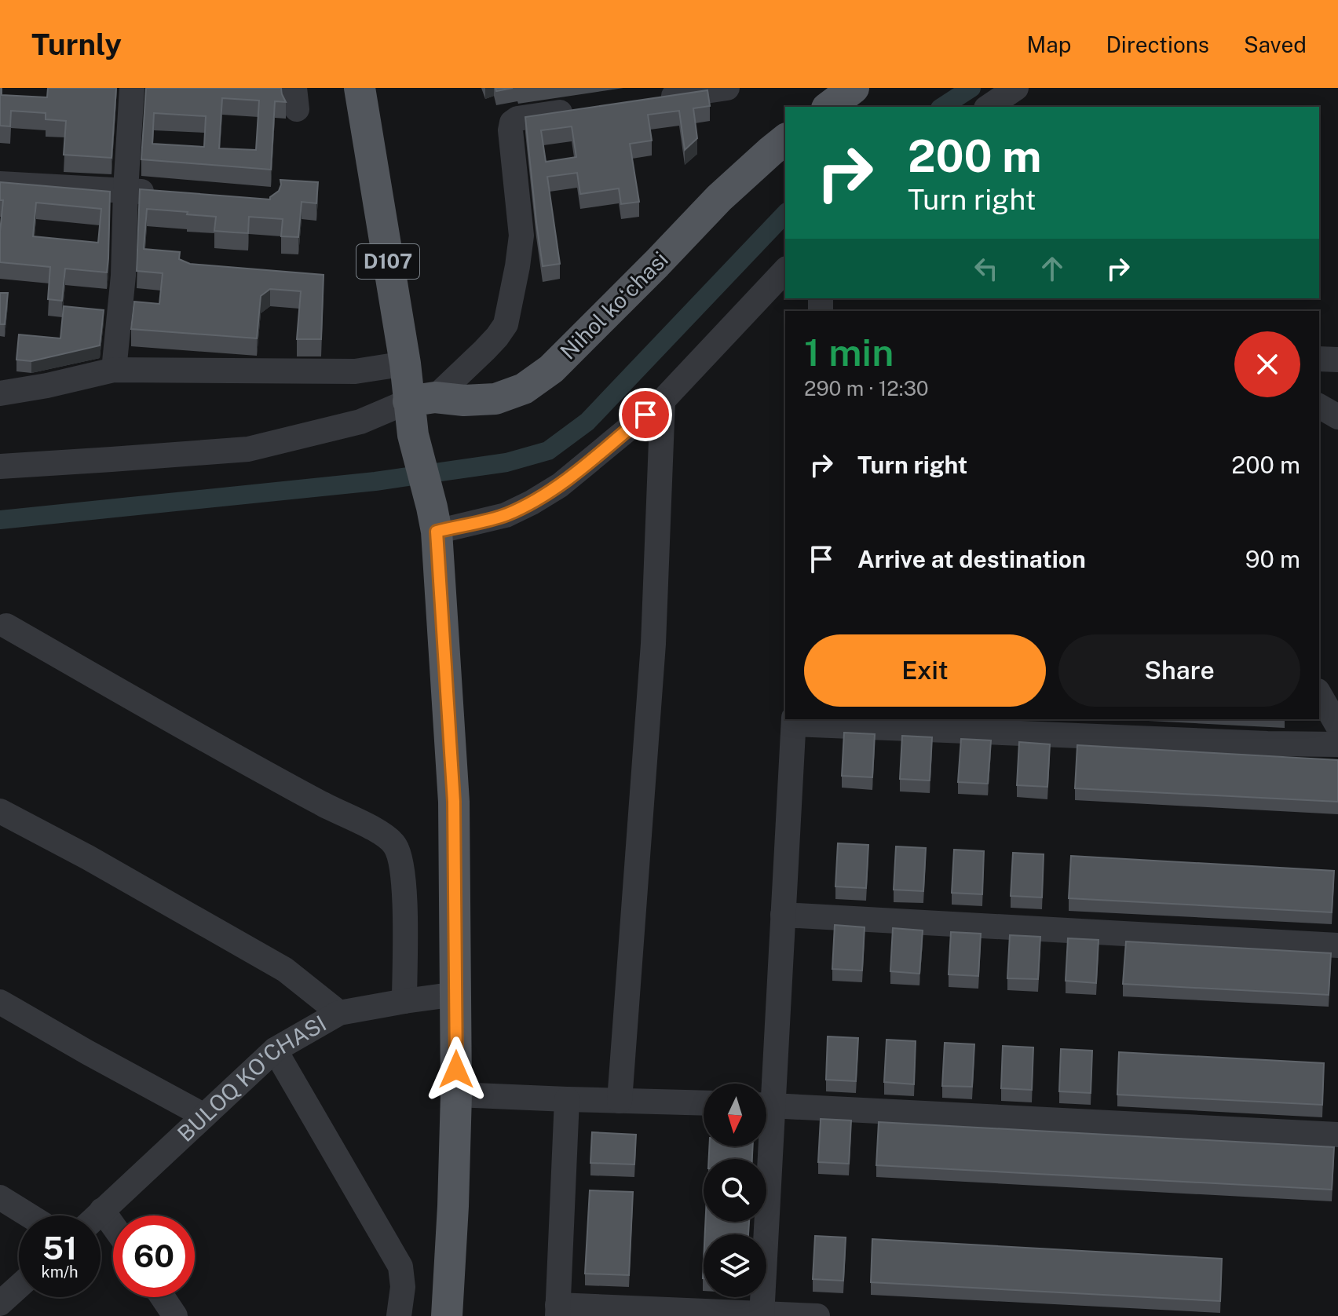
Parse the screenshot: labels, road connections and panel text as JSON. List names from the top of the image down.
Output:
{
  "streets": {
    "main road": ["D107", "Nihol koʻchasi"],
    "street": ["BULOQ KO'CHASI"]
  },
  "crossings": [
    ["D107", "Nihol koʻchasi"],
    ["D107", "BULOQ KO'CHASI"]
  ],
  "north": "bottom",
  "page": {
    "header": "Turnly",
    "nav": ["Map", "Directions", "Saved"],
    "turn": ["200 m", "Turn right"],
    "heading": ["1 min", "290 m · 12:30"],
    "list": [
      {
        "name": "Turn right",
        "value": "200 m"
      },
      {
        "name": "Arrive at destination",
        "value": "90 m"
      }
    ],
    "buttons": ["Exit", "Share"],
    "speed": "51 km/h",
    "limit": "60"
  }
}
